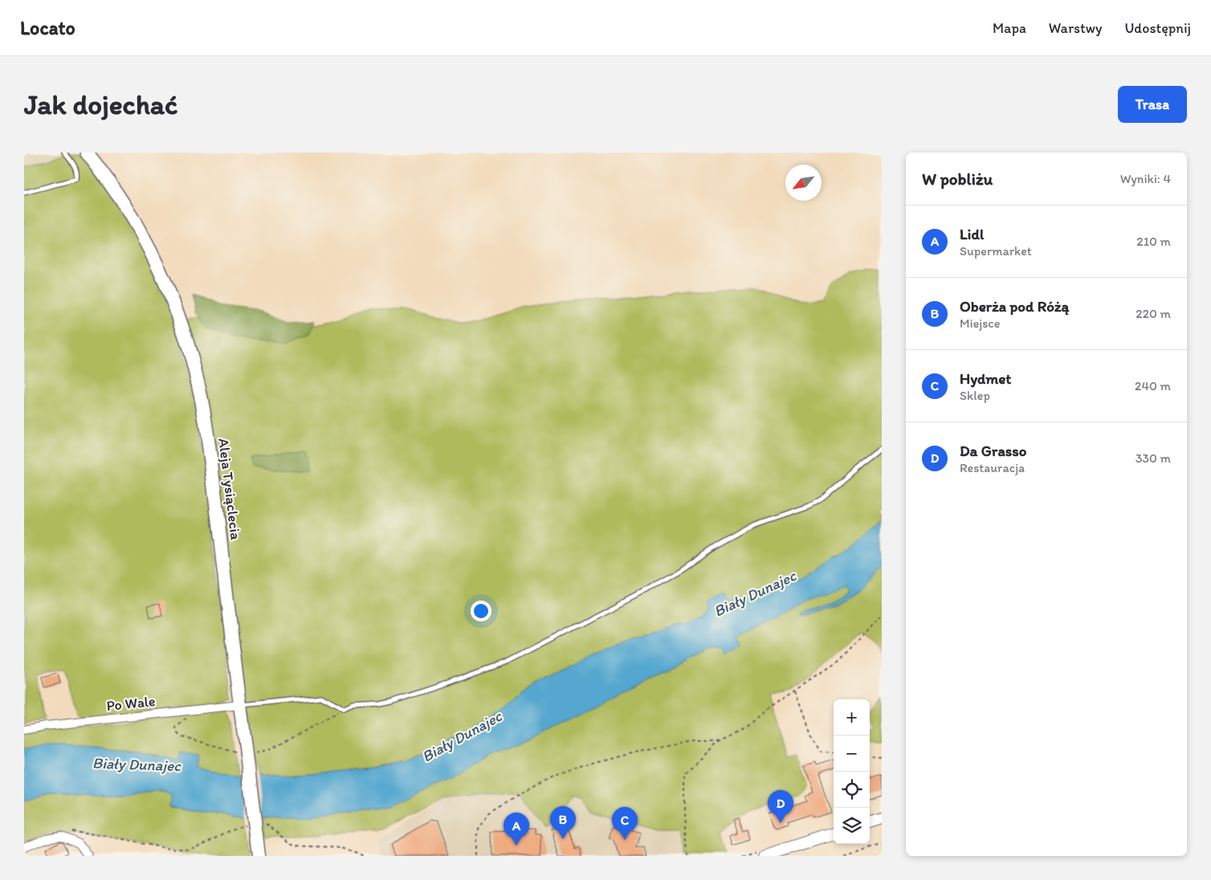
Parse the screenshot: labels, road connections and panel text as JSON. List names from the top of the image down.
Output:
{
  "streets": {
    "main road": ["Aleja Tysiąclecia"],
    "street": ["Po Wale"]
  },
  "crossings": [
    ["Aleja Tysiąclecia", "Po Wale"]
  ],
  "water": ["Biały Dunajec"],
  "north": "bottom left",
  "page": {
    "header": "Locato",
    "nav": ["Mapa", "Warstwy", "Udostępnij"],
    "buttons": "Trasa",
    "title": "Jak dojechać",
    "heading": ["W pobliżu", "Wyniki: 4"],
    "list": [
      {
        "mark": "A",
        "name": "Lidl",
        "note": "Supermarket",
        "value": "210 m"
      },
      {
        "mark": "B",
        "name": "Oberża pod Różą",
        "note": "Miejsce",
        "value": "220 m"
      },
      {
        "mark": "C",
        "name": "Hydmet",
        "note": "Sklep",
        "value": "240 m"
      },
      {
        "mark": "D",
        "name": "Da Grasso",
        "note": "Restauracja",
        "value": "330 m"
      }
    ],
    "map_buttons": ["+", "−"],
    "pins": [
      "D",
      "B",
      "C",
      "A"
    ]
  }
}
